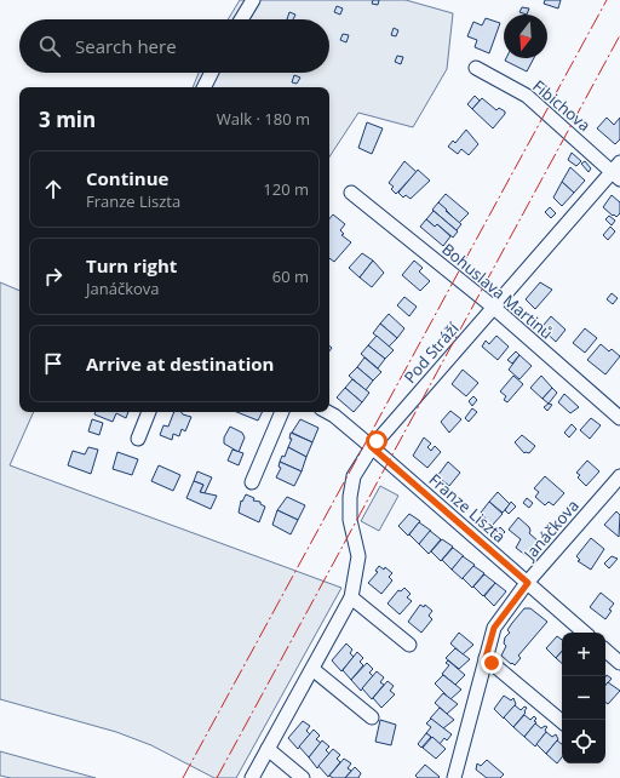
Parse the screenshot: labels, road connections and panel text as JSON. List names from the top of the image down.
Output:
{
  "streets": {
    "street": [
      "Fibichova",
      "Bohuslava Martinů",
      "Pod Stráží",
      "Franze Liszta",
      "Janáčkova"
    ]
  },
  "crossings": [
    ["Fibichova", "Pod Stráží"],
    ["Bohuslava Martinů", "Pod Stráží"],
    ["Pod Stráží", "Franze Liszta"],
    ["Franze Liszta", "Janáčkova"]
  ],
  "north": "bottom",
  "page": {
    "search": "Search here",
    "heading": ["3 min", "Walk · 180 m"],
    "list": [
      ["Continue", "Franze Liszta", "120 m"],
      ["Turn right", "Janáčkova", "60 m"],
      "Arrive at destination"
    ],
    "map_buttons": ["+", "−"]
  }
}
